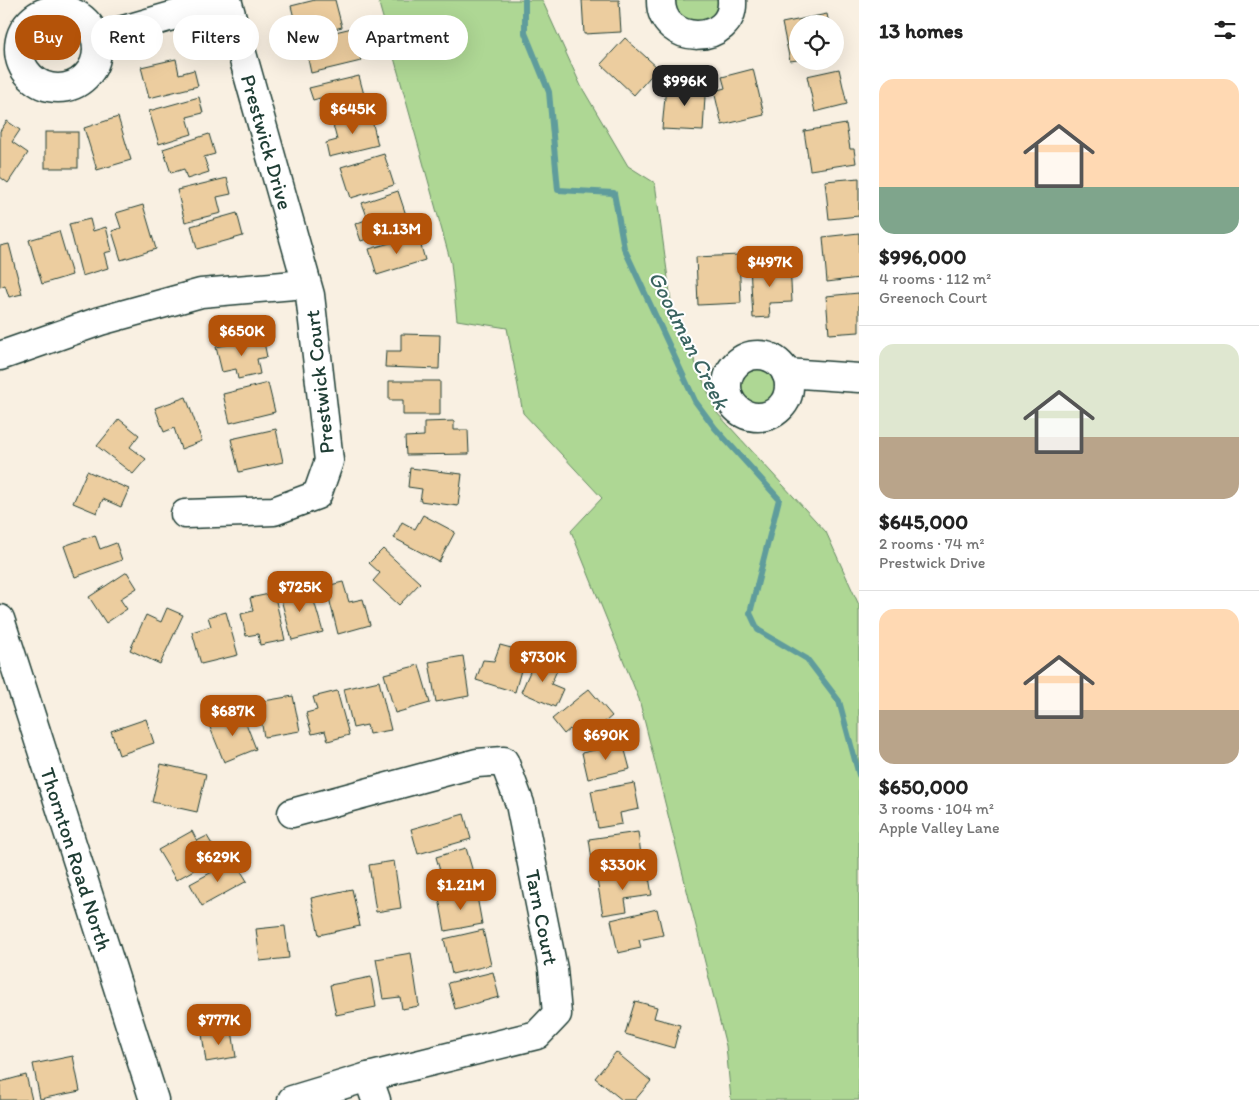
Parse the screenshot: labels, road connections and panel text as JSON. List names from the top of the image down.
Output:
{
  "streets": {
    "street": [
      "Prestwick Drive",
      "Prestwick Court",
      "Thornton Road North",
      "Tarn Court"
    ]
  },
  "crossings": [
    ["Prestwick Drive", "Prestwick Court"]
  ],
  "water": ["Goodman Creek"],
  "page": {
    "heading": "13 homes",
    "chip": [
      "Buy",
      "Rent",
      "Filters",
      "New",
      "Apartment"
    ],
    "list": [
      {
        "name": "$996,000",
        "note": "4 rooms · 112 m² · Greenoch Court"
      },
      {
        "name": "$645,000",
        "note": "2 rooms · 74 m² · Prestwick Drive"
      },
      {
        "name": "$650,000",
        "note": "3 rooms · 104 m² · Apple Valley Lane"
      }
    ],
    "price": [
      "$996K",
      "$645K",
      "$1.13M",
      "$497K",
      "$650K",
      "$725K",
      "$730K",
      "$687K",
      "$690K",
      "$629K",
      "$330K",
      "$1.21M",
      "$777K"
    ]
  }
}
